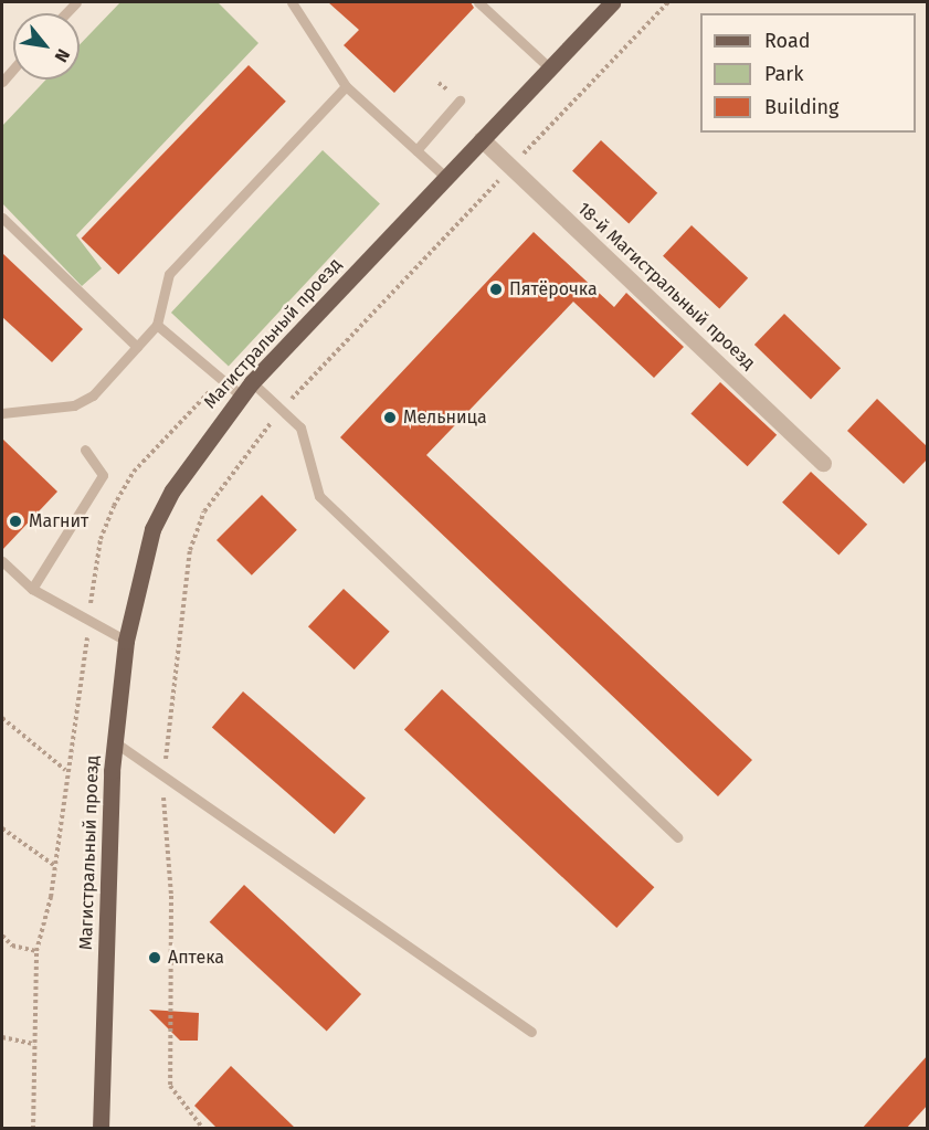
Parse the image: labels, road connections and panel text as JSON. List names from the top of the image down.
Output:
{
  "streets": {
    "main road": ["Магистральный проезд"],
    "street": ["18-й Магистральный проезд"]
  },
  "crossings": [
    ["18-й Магистральный проезд", "Магистральный проезд"]
  ],
  "places": [
    "Пятёрочка",
    "Мельница",
    "Магнит",
    "Аптека"
  ],
  "legend": ["Road", "Park", "Building"],
  "north": "bottom right"
}
